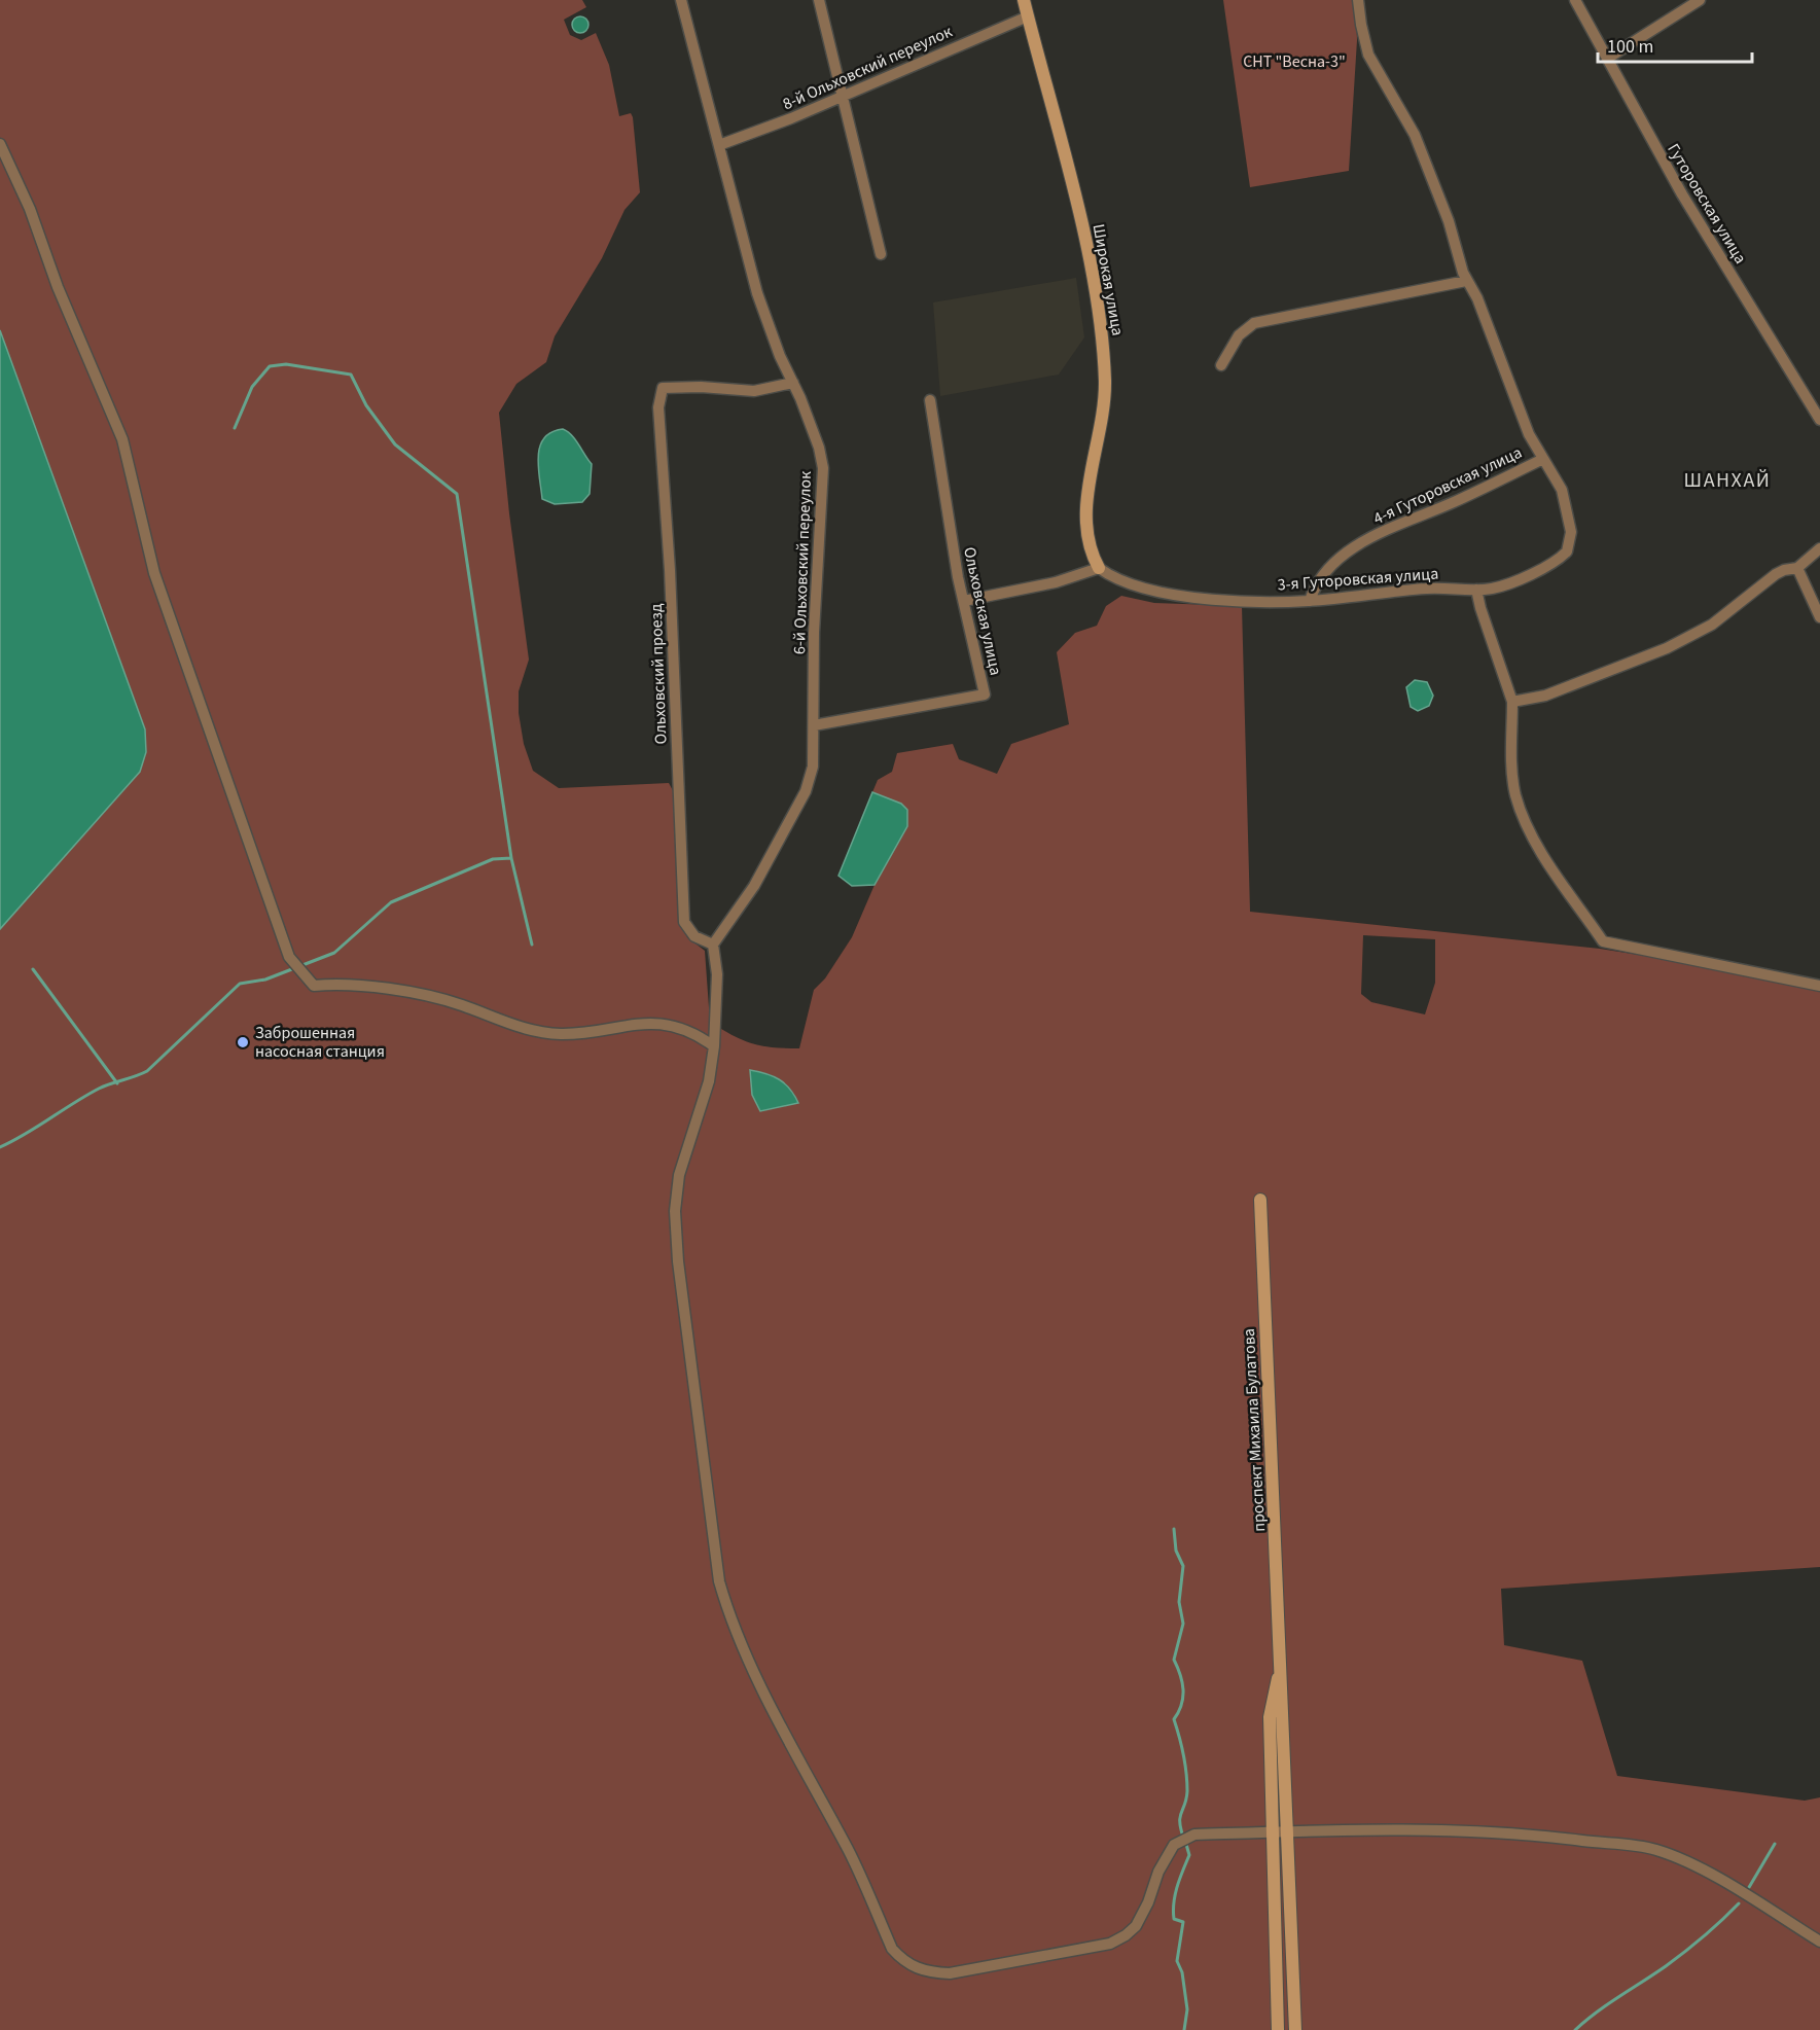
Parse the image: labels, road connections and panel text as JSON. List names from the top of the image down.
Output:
{
  "streets": {
    "street": [
      "8-й Ольховский переулок",
      "Гуторовская улица",
      "Широкая улица",
      "4-я Гуторовская улица",
      "6-й Ольховский переулок",
      "3-я Гуторовская улица",
      "Ольховская улица",
      "Ольховский проезд",
      "проспект Михаила Булатова"
    ]
  },
  "crossings": [
    ["8-й Ольховский переулок", "Широкая улица"],
    ["8-й Ольховский переулок", "6-й Ольховский переулок"],
    ["Широкая улица", "3-я Гуторовская улица"],
    ["4-я Гуторовская улица", "3-я Гуторовская улица"],
    ["6-й Ольховский переулок", "Ольховская улица"],
    ["6-й Ольховский переулок", "Ольховский проезд"]
  ],
  "districts": ["ШАНХАЙ"],
  "parks": ["СНТ \"Весна-3\""],
  "places": ["Заброшенная насосная станция"],
  "scale_bar": "100 m"
}
